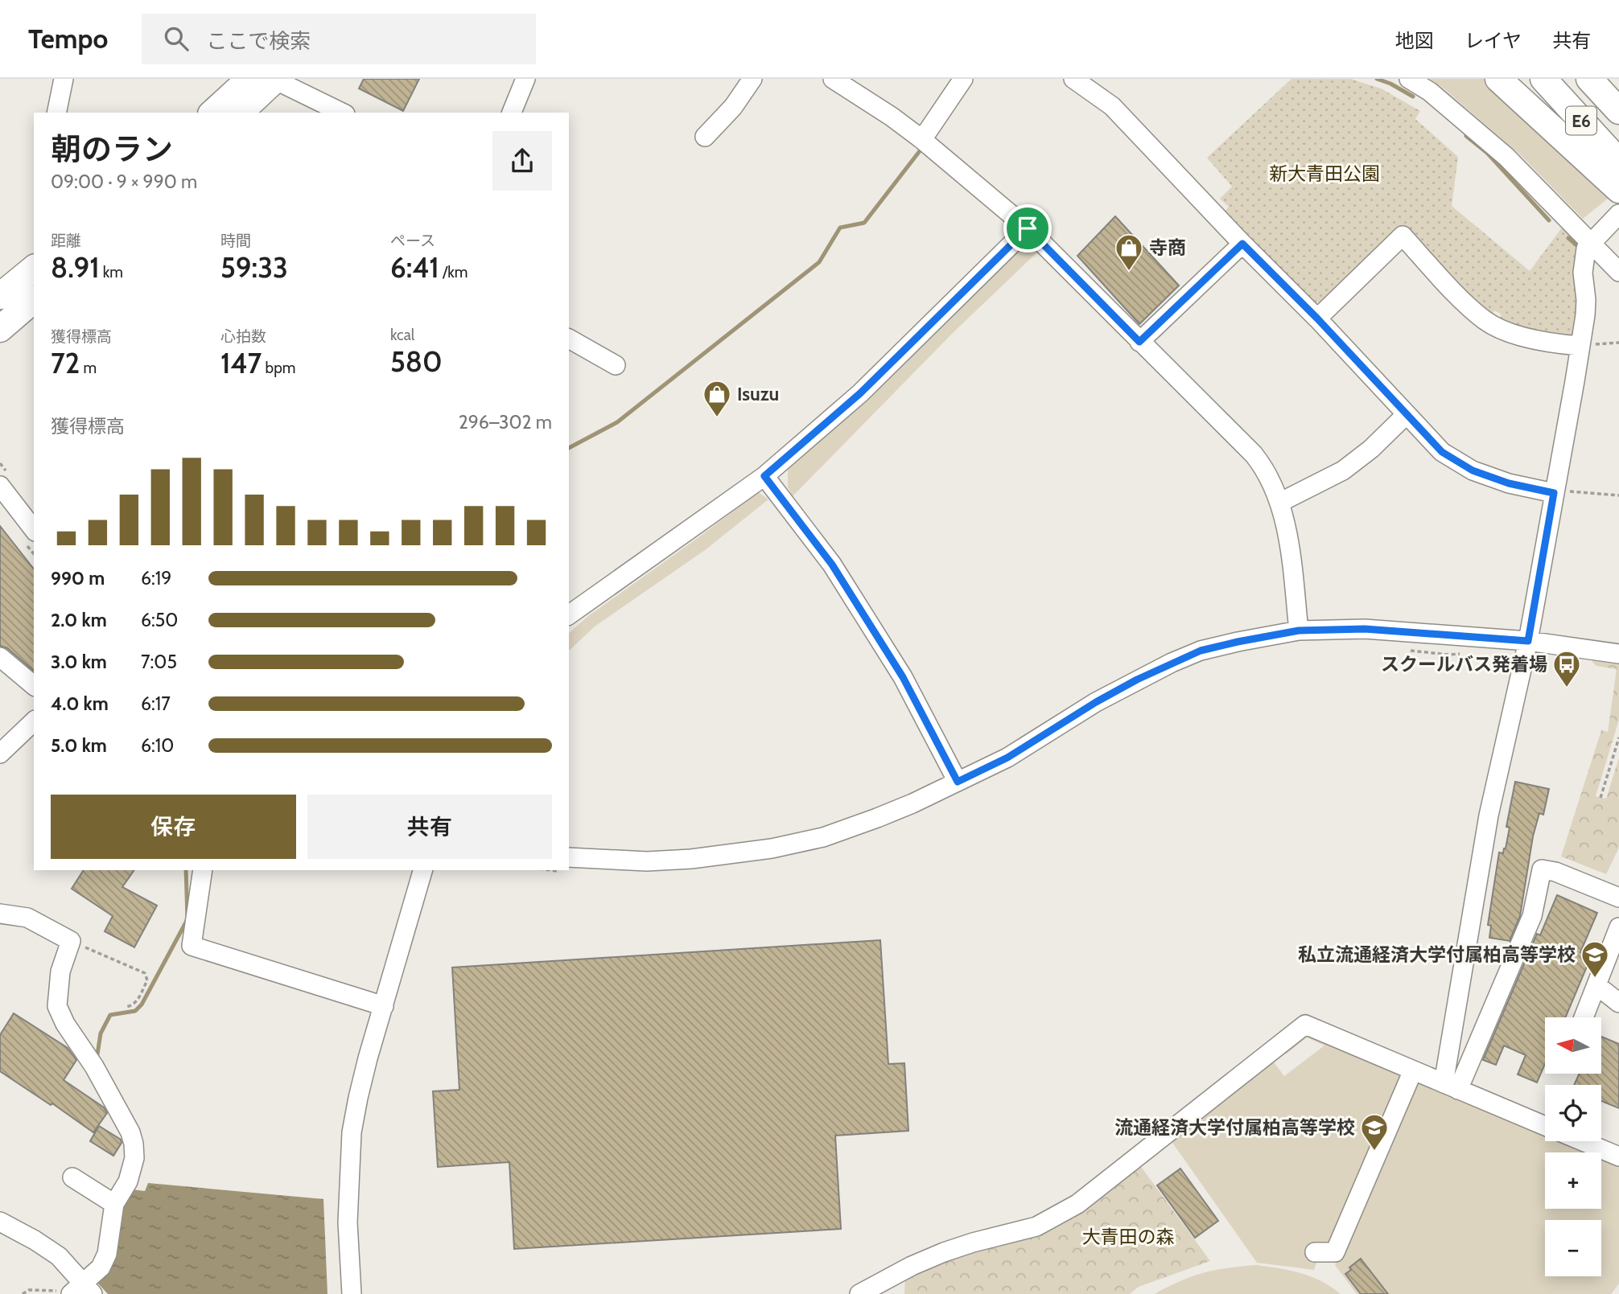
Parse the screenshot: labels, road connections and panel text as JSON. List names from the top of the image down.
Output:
{
  "streets": {
    "highway": ["E6"]
  },
  "parks": ["新大青田公園", "大青田の森"],
  "places": {
    "shop": ["寺商", "Isuzu"],
    "bus stop": ["スクールバス発着場"],
    "school or university": ["私立流通経済大学付属柏高等学校", "流通経済大学付属柏高等学校"]
  },
  "north": "left",
  "page": {
    "header": "Tempo",
    "search": "ここで検索",
    "nav": ["地図", "レイヤ", "共有"],
    "heading": ["朝のラン", "09:00 · 9 × 990 m"],
    "stats": [
      ["距離", "8.91 km"],
      ["時間", "59:33"],
      ["ペース", "6:41 /km"],
      ["獲得標高", "72 m"],
      ["心拍数", "147 bpm"],
      ["kcal", "580"]
    ],
    "chart": ["獲得標高", "296–302 m"],
    "list": [
      {
        "name": "990 m",
        "note": "6:19"
      },
      {
        "name": "2.0 km",
        "note": "6:50"
      },
      {
        "name": "3.0 km",
        "note": "7:05"
      },
      {
        "name": "4.0 km",
        "note": "6:17"
      },
      {
        "name": "5.0 km",
        "note": "6:10"
      }
    ],
    "buttons": ["保存", "共有"],
    "map_buttons": ["+", "−"]
  }
}
